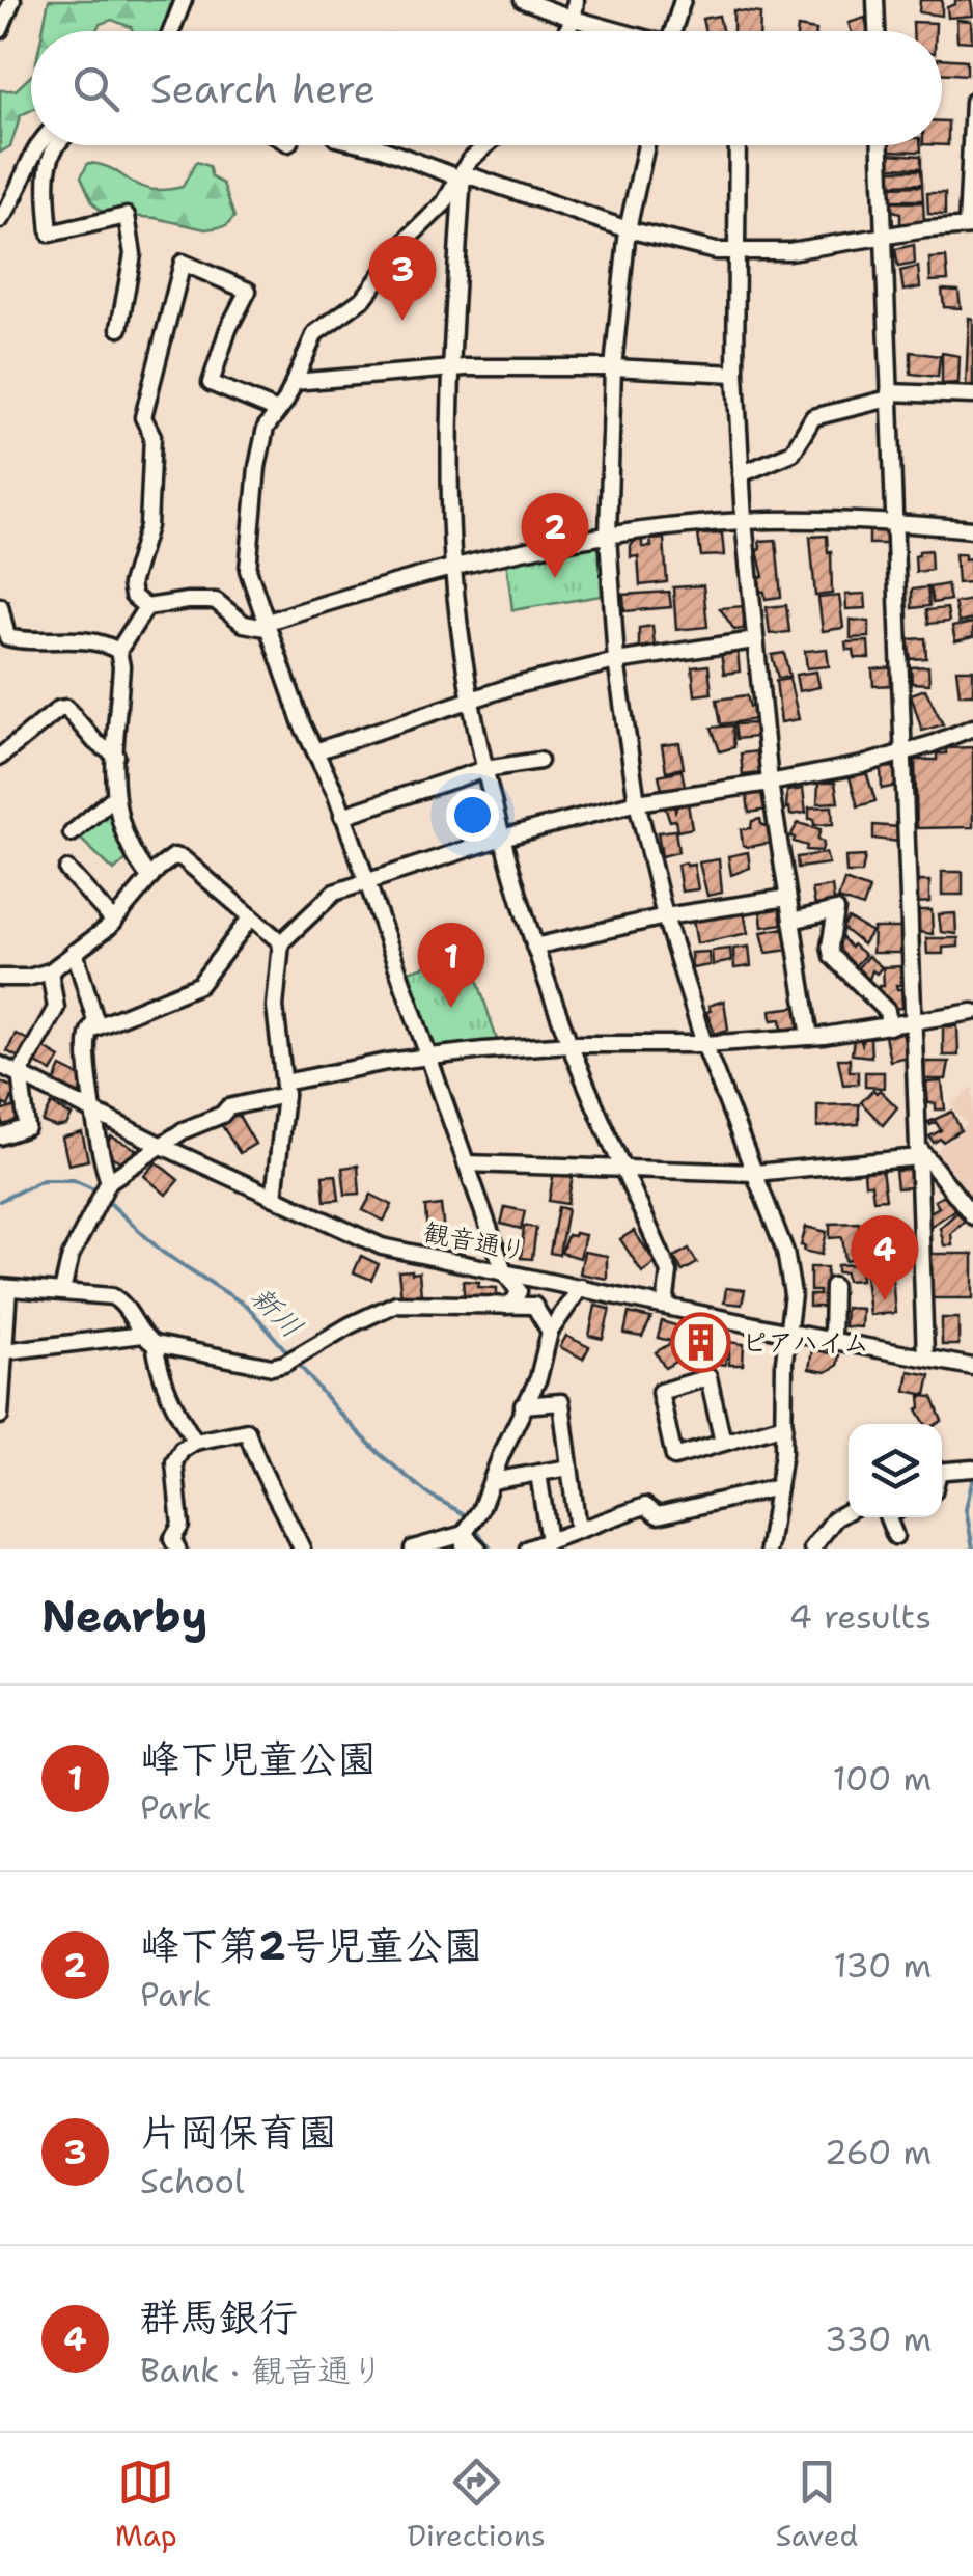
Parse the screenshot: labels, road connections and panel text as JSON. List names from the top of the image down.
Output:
{
  "streets": {
    "street": ["観音通り"]
  },
  "water": ["新川"],
  "places": {
    "building": ["ピアハイム"]
  },
  "page": {
    "search": "Search here",
    "pins": [
      "3",
      "2",
      "1",
      "4"
    ],
    "heading": ["Nearby", "4 results"],
    "list": [
      {
        "mark": "1",
        "name": "峰下児童公園",
        "note": "Park",
        "value": "100 m"
      },
      {
        "mark": "2",
        "name": "峰下第2号児童公園",
        "note": "Park",
        "value": "130 m"
      },
      {
        "mark": "3",
        "name": "片岡保育園",
        "note": "School",
        "value": "260 m"
      },
      {
        "mark": "4",
        "name": "群馬銀行",
        "note": "Bank · 観音通り",
        "value": "330 m"
      }
    ],
    "nav": ["Map", "Directions", "Saved"]
  }
}
